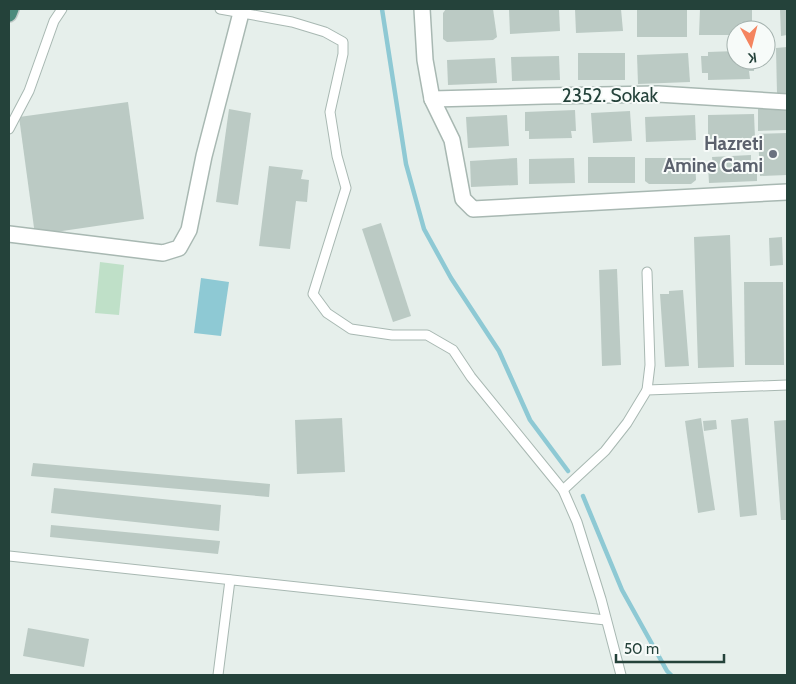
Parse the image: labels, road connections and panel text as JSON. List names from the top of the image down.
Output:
{
  "streets": {
    "street": ["2352. Sokak"]
  },
  "places": ["Hazreti Amine Cami"],
  "scale_bar": "50 m",
  "north": "bottom"
}
